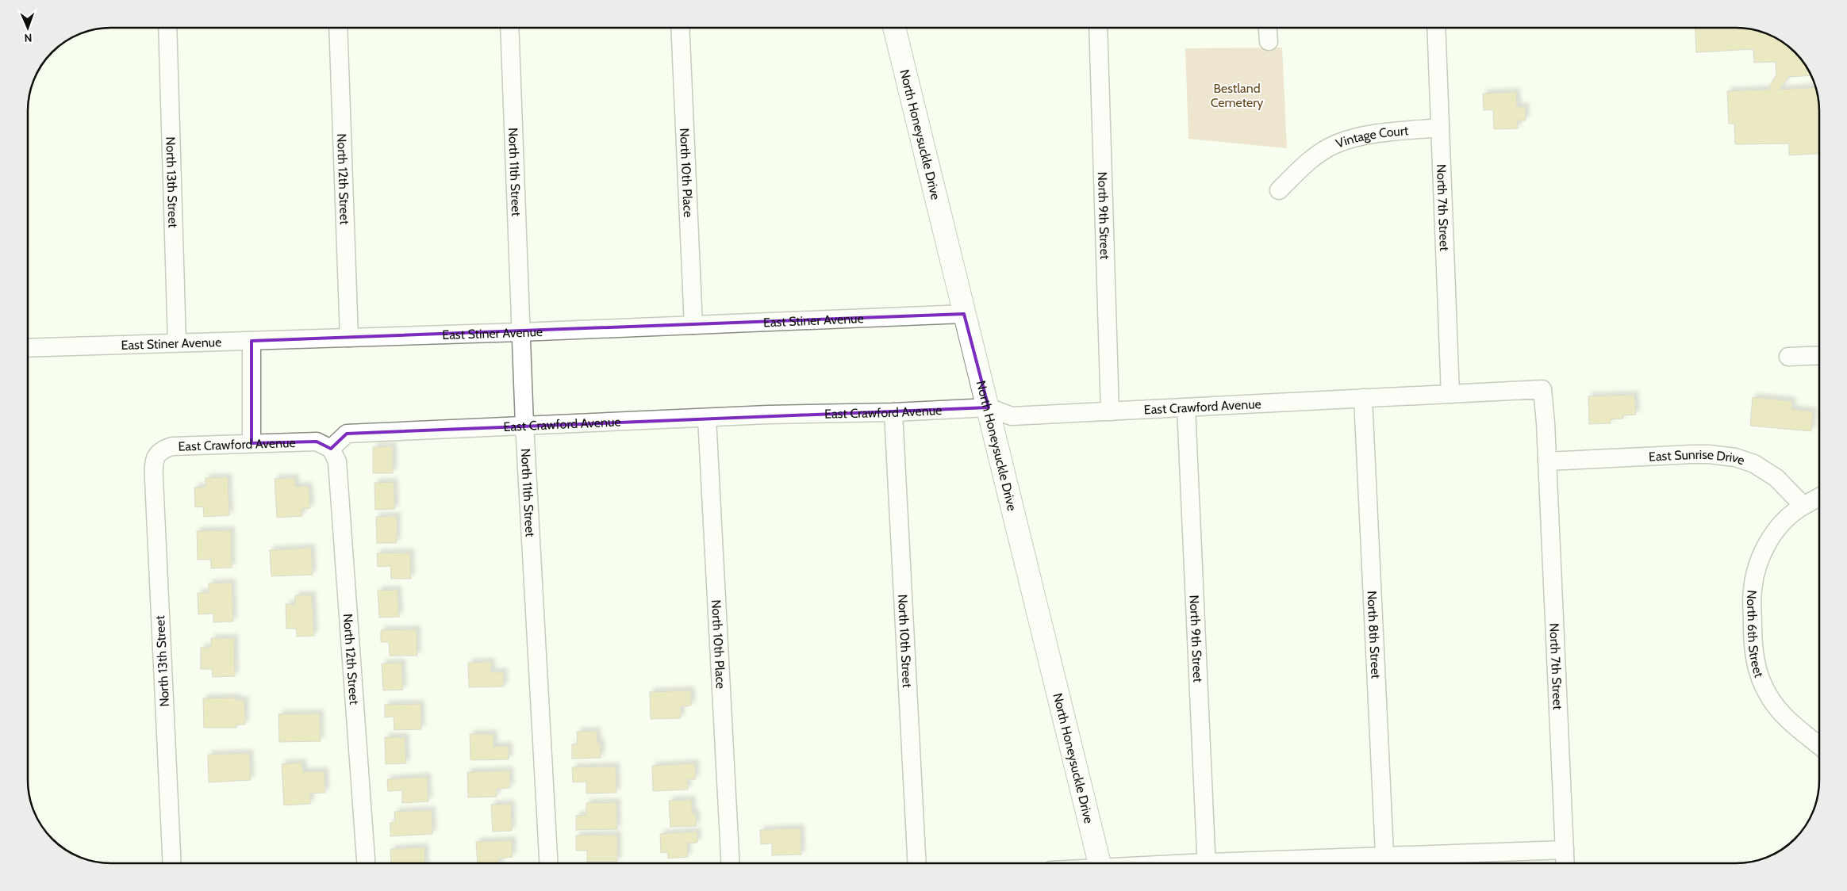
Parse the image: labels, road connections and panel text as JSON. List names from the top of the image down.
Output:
{
  "streets": {
    "street": [
      "North Honeysuckle Drive",
      "Vintage Court",
      "North 11th Street",
      "North 10th Place",
      "North 12th Street",
      "North 13th Street",
      "North 7th Street",
      "North 9th Street",
      "East Stiner Avenue",
      "East Crawford Avenue",
      "East Sunrise Drive",
      "North 6th Street",
      "North 8th Street",
      "North 10th Street"
    ]
  },
  "crossings": [
    ["North Honeysuckle Drive", "East Stiner Avenue"],
    ["North Honeysuckle Drive", "East Crawford Avenue"],
    ["Vintage Court", "North 7th Street"],
    ["North 11th Street", "East Stiner Avenue"],
    ["North 11th Street", "East Crawford Avenue"],
    ["North 10th Place", "East Stiner Avenue"],
    ["North 10th Place", "East Crawford Avenue"],
    ["North 12th Street", "East Stiner Avenue"],
    ["North 12th Street", "East Crawford Avenue"],
    ["North 13th Street", "East Stiner Avenue"],
    ["North 13th Street", "East Crawford Avenue"],
    ["North 7th Street", "East Crawford Avenue"],
    ["North 7th Street", "East Sunrise Drive"],
    ["North 9th Street", "East Crawford Avenue"],
    ["East Crawford Avenue", "East Sunrise Drive"],
    ["East Crawford Avenue", "North 8th Street"],
    ["East Crawford Avenue", "North 10th Street"],
    ["East Sunrise Drive", "North 6th Street"]
  ],
  "parks": ["Bestland Cemetery"],
  "north": "bottom"
}
